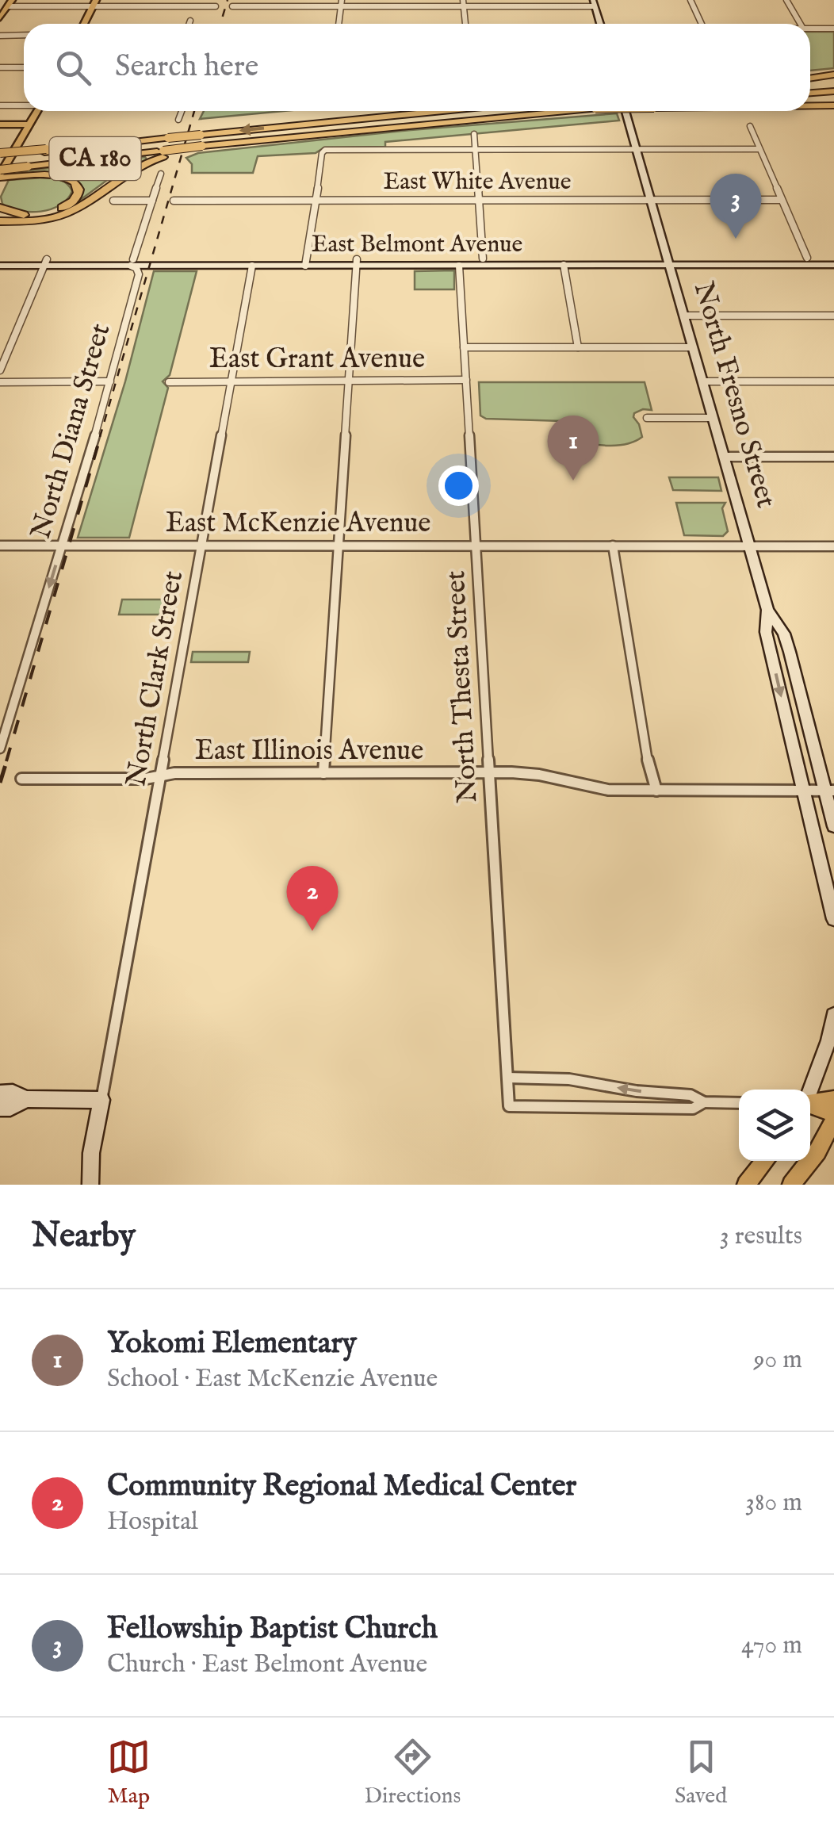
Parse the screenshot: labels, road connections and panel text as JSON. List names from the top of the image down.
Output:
{
  "streets": {
    "highway": ["CA 180"],
    "main road": ["East Belmont Avenue", "North Fresno Street"],
    "street": [
      "East White Avenue",
      "East Grant Avenue",
      "North Diana Street",
      "East McKenzie Avenue",
      "North Clark Street",
      "North Thesta Street",
      "East Illinois Avenue"
    ]
  },
  "crossings": [
    ["East White Avenue", "North Fresno Street"],
    ["East Belmont Avenue", "North Fresno Street"],
    ["East Belmont Avenue", "North Diana Street"],
    ["East Belmont Avenue", "North Clark Street"],
    ["East Belmont Avenue", "North Thesta Street"],
    ["East Grant Avenue", "North Fresno Street"],
    ["East Grant Avenue", "North Clark Street"],
    ["East Grant Avenue", "North Thesta Street"],
    ["North Fresno Street", "East McKenzie Avenue"],
    ["North Fresno Street", "East Illinois Avenue"],
    ["North Diana Street", "East McKenzie Avenue"],
    ["East McKenzie Avenue", "North Clark Street"],
    ["East McKenzie Avenue", "North Thesta Street"],
    ["North Clark Street", "East Illinois Avenue"],
    ["North Thesta Street", "East Illinois Avenue"]
  ],
  "one_way": ["North Diana Street"],
  "page": {
    "search": "Search here",
    "pins": ["3", "1", "2"],
    "heading": ["Nearby", "3 results"],
    "list": [
      {
        "mark": "1",
        "name": "Yokomi Elementary",
        "note": "School · East McKenzie Avenue",
        "value": "90 m"
      },
      {
        "mark": "2",
        "name": "Community Regional Medical Center",
        "note": "Hospital",
        "value": "380 m"
      },
      {
        "mark": "3",
        "name": "Fellowship Baptist Church",
        "note": "Church · East Belmont Avenue",
        "value": "470 m"
      }
    ],
    "nav": ["Map", "Directions", "Saved"]
  }
}
